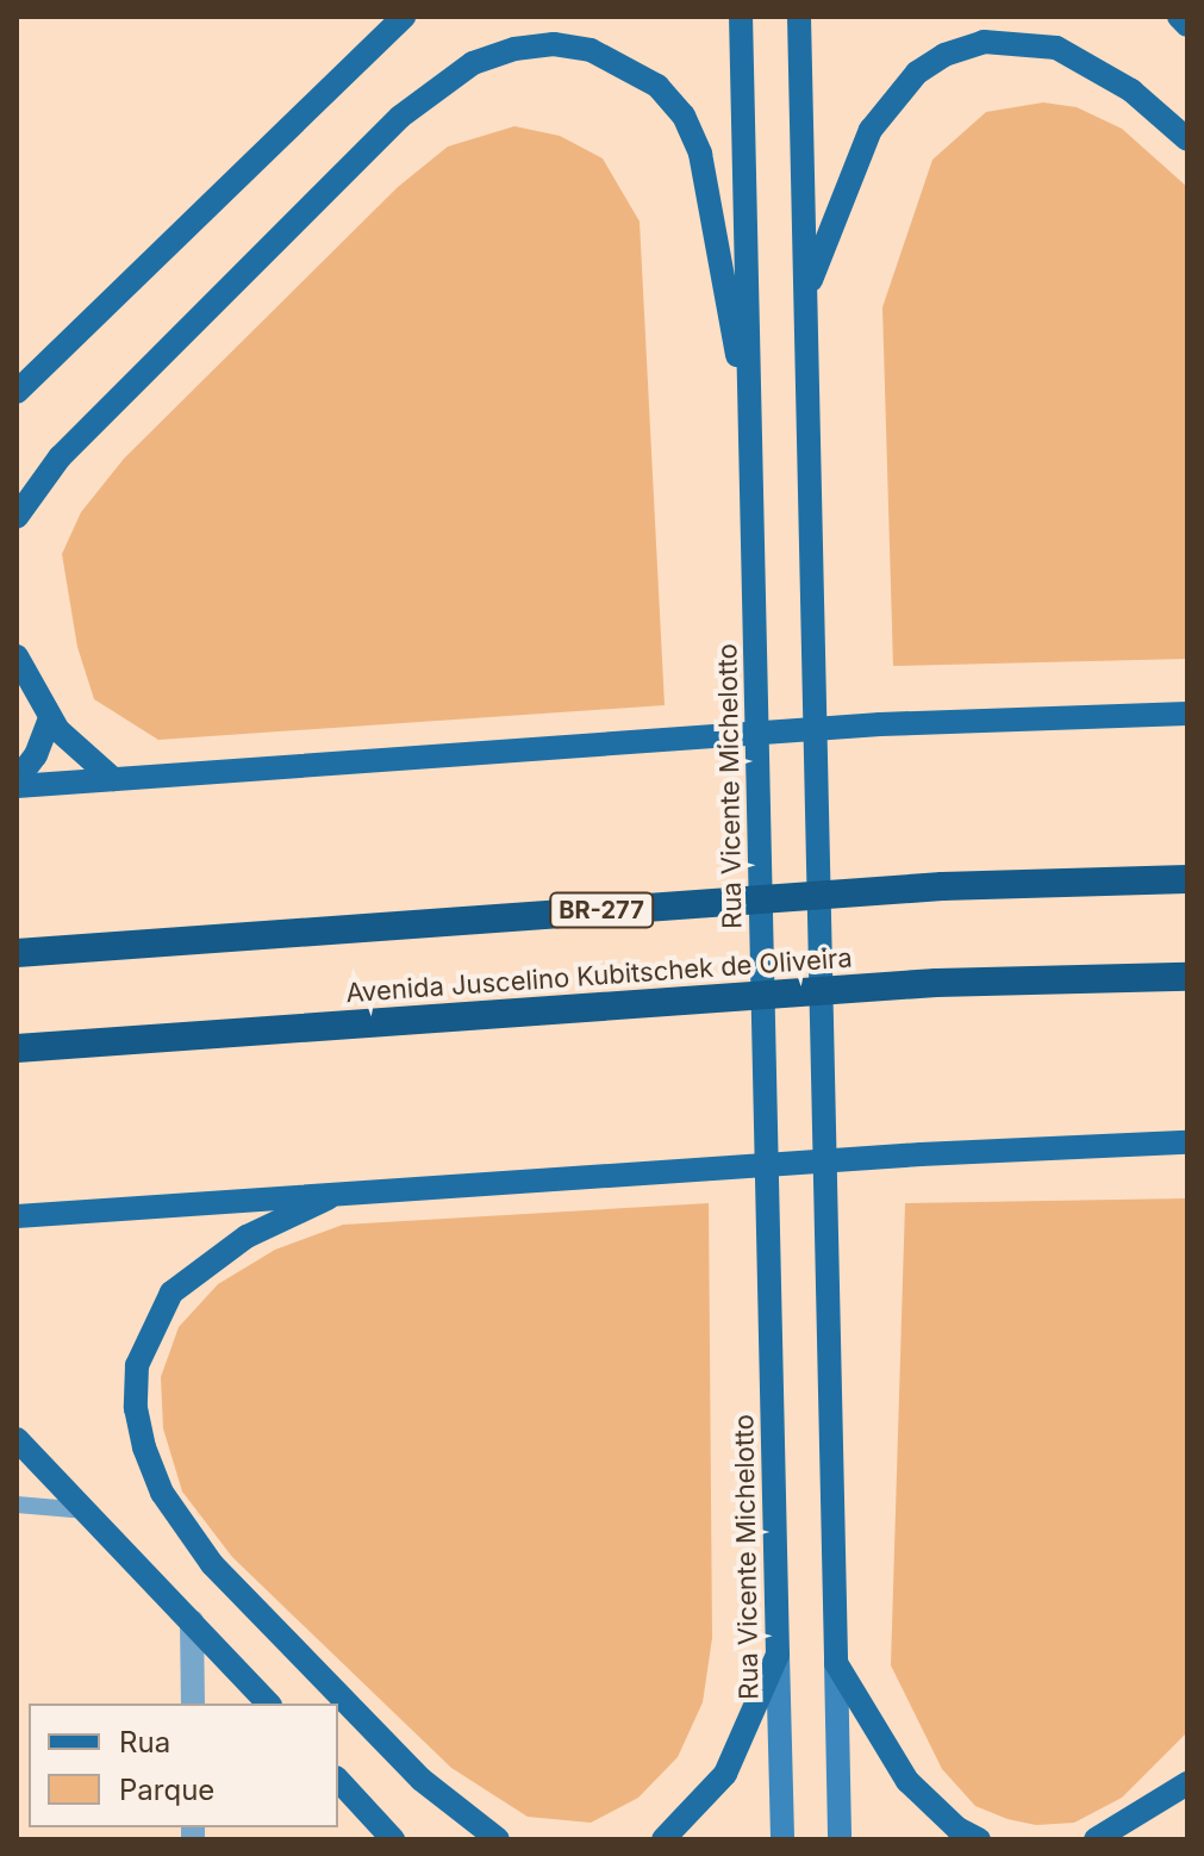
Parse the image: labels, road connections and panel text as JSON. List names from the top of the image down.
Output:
{
  "streets": {
    "highway": ["BR-277", "Avenida Juscelino Kubitschek de Oliveira"],
    "main road": ["Rua Vicente Michelotto"]
  },
  "legend": ["Rua", "Parque"]
}
